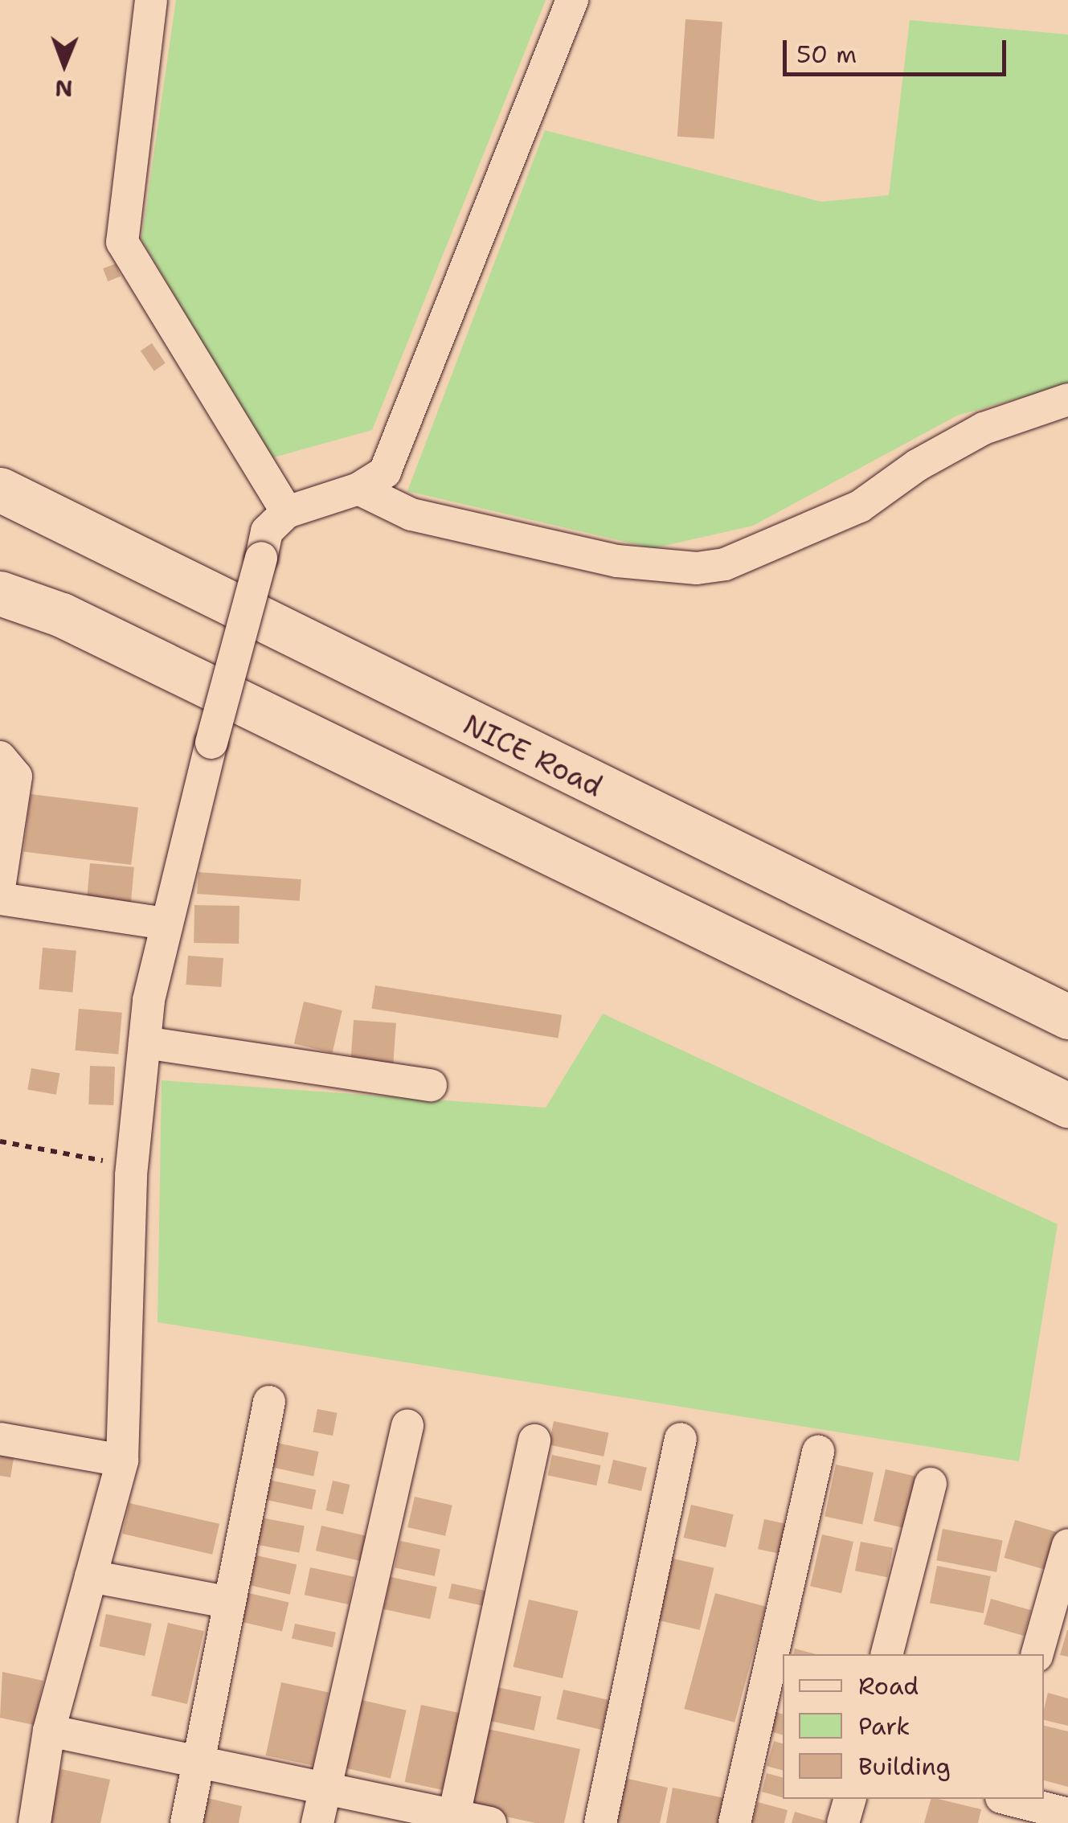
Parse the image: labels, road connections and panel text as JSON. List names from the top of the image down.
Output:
{
  "streets": {
    "highway": ["NICE Road"]
  },
  "legend": ["Road", "Park", "Building"],
  "scale_bar": "50 m",
  "north": "bottom"
}
